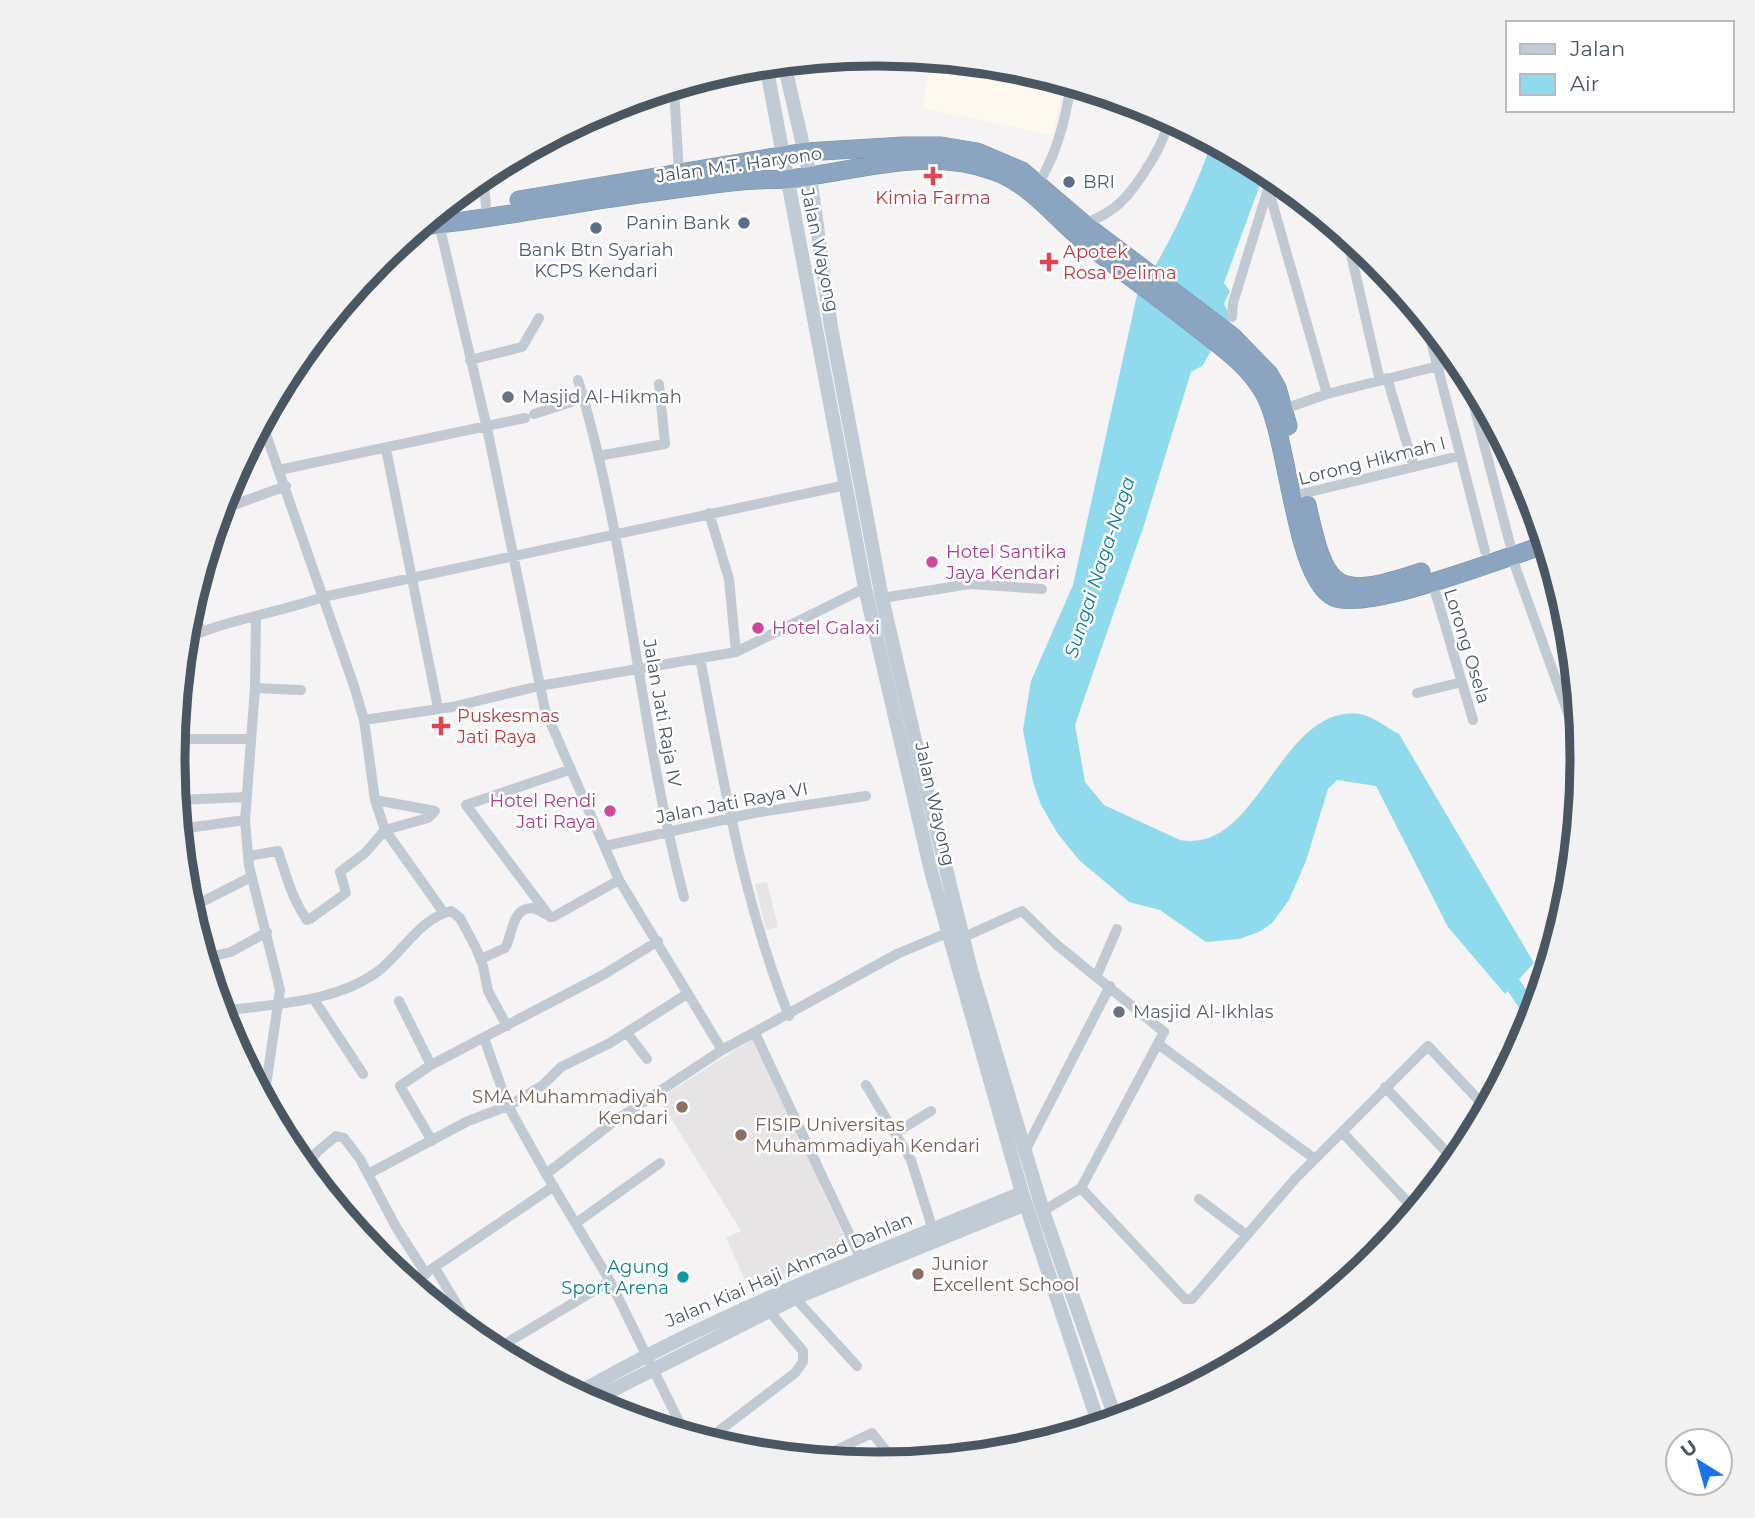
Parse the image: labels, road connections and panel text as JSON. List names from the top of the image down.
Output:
{
  "streets": {
    "highway": ["Jalan M.T. Haryono"],
    "main road": ["Jalan Wayong", "Jalan Kiai Haji Ahmad Dahlan"],
    "street": [
      "Lorong Hikmah I",
      "Lorong Osela",
      "Jalan Jati Raja IV",
      "Jalan Jati Raya VI"
    ]
  },
  "crossings": [
    ["Jalan M.T. Haryono", "Jalan Wayong"],
    ["Jalan Wayong", "Jalan Kiai Haji Ahmad Dahlan"],
    ["Jalan Jati Raja IV", "Jalan Jati Raya VI"]
  ],
  "water": ["Sungai Naga-Naga"],
  "places": {
    "health": ["Kimia Farma", "Apotek Rosa Delima", "Puskesmas Jati Raya"],
    "other": [
      "BRI",
      "Panin Bank",
      "Bank Btn Syariah KCPS Kendari",
      "Masjid Al-Hikmah",
      "Hotel Santika Jaya Kendari",
      "Hotel Galaxi",
      "Hotel Rendi Jati Raya",
      "Masjid Al-Ikhlas",
      "SMA Muhammadiyah Kendari",
      "FISIP Universitas Muhammadiyah Kendari",
      "Junior Excellent School",
      "Agung Sport Arena"
    ]
  },
  "legend": ["Jalan", "Air"],
  "north": "top left"
}
